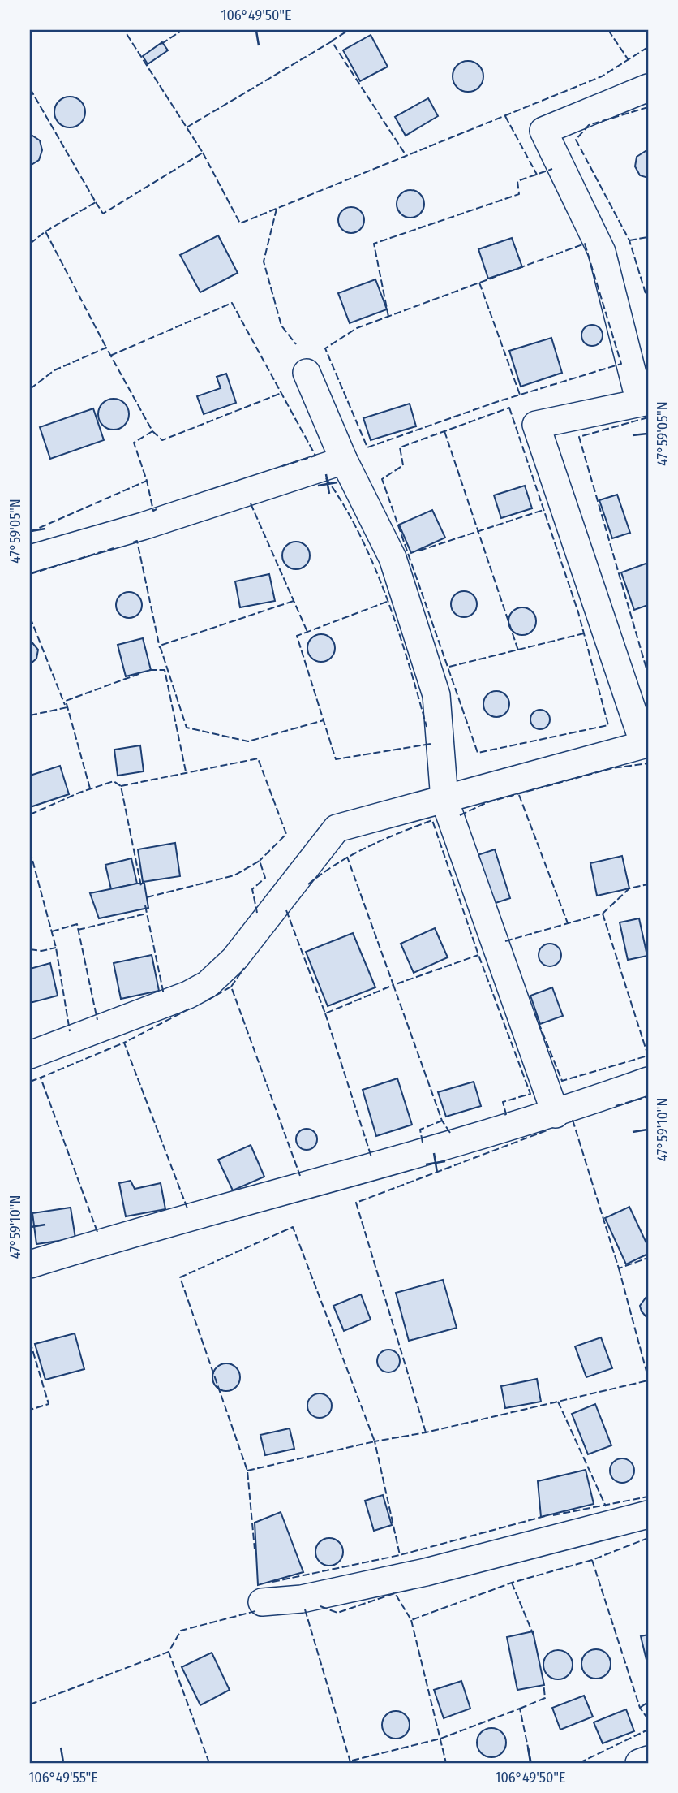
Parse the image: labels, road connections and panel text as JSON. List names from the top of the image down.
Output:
{
  "coordinates": [
    "106°49'50\"E",
    "47°59'05\"N",
    "47°59'10\"N",
    "106°49'55\"E"
  ]
}
